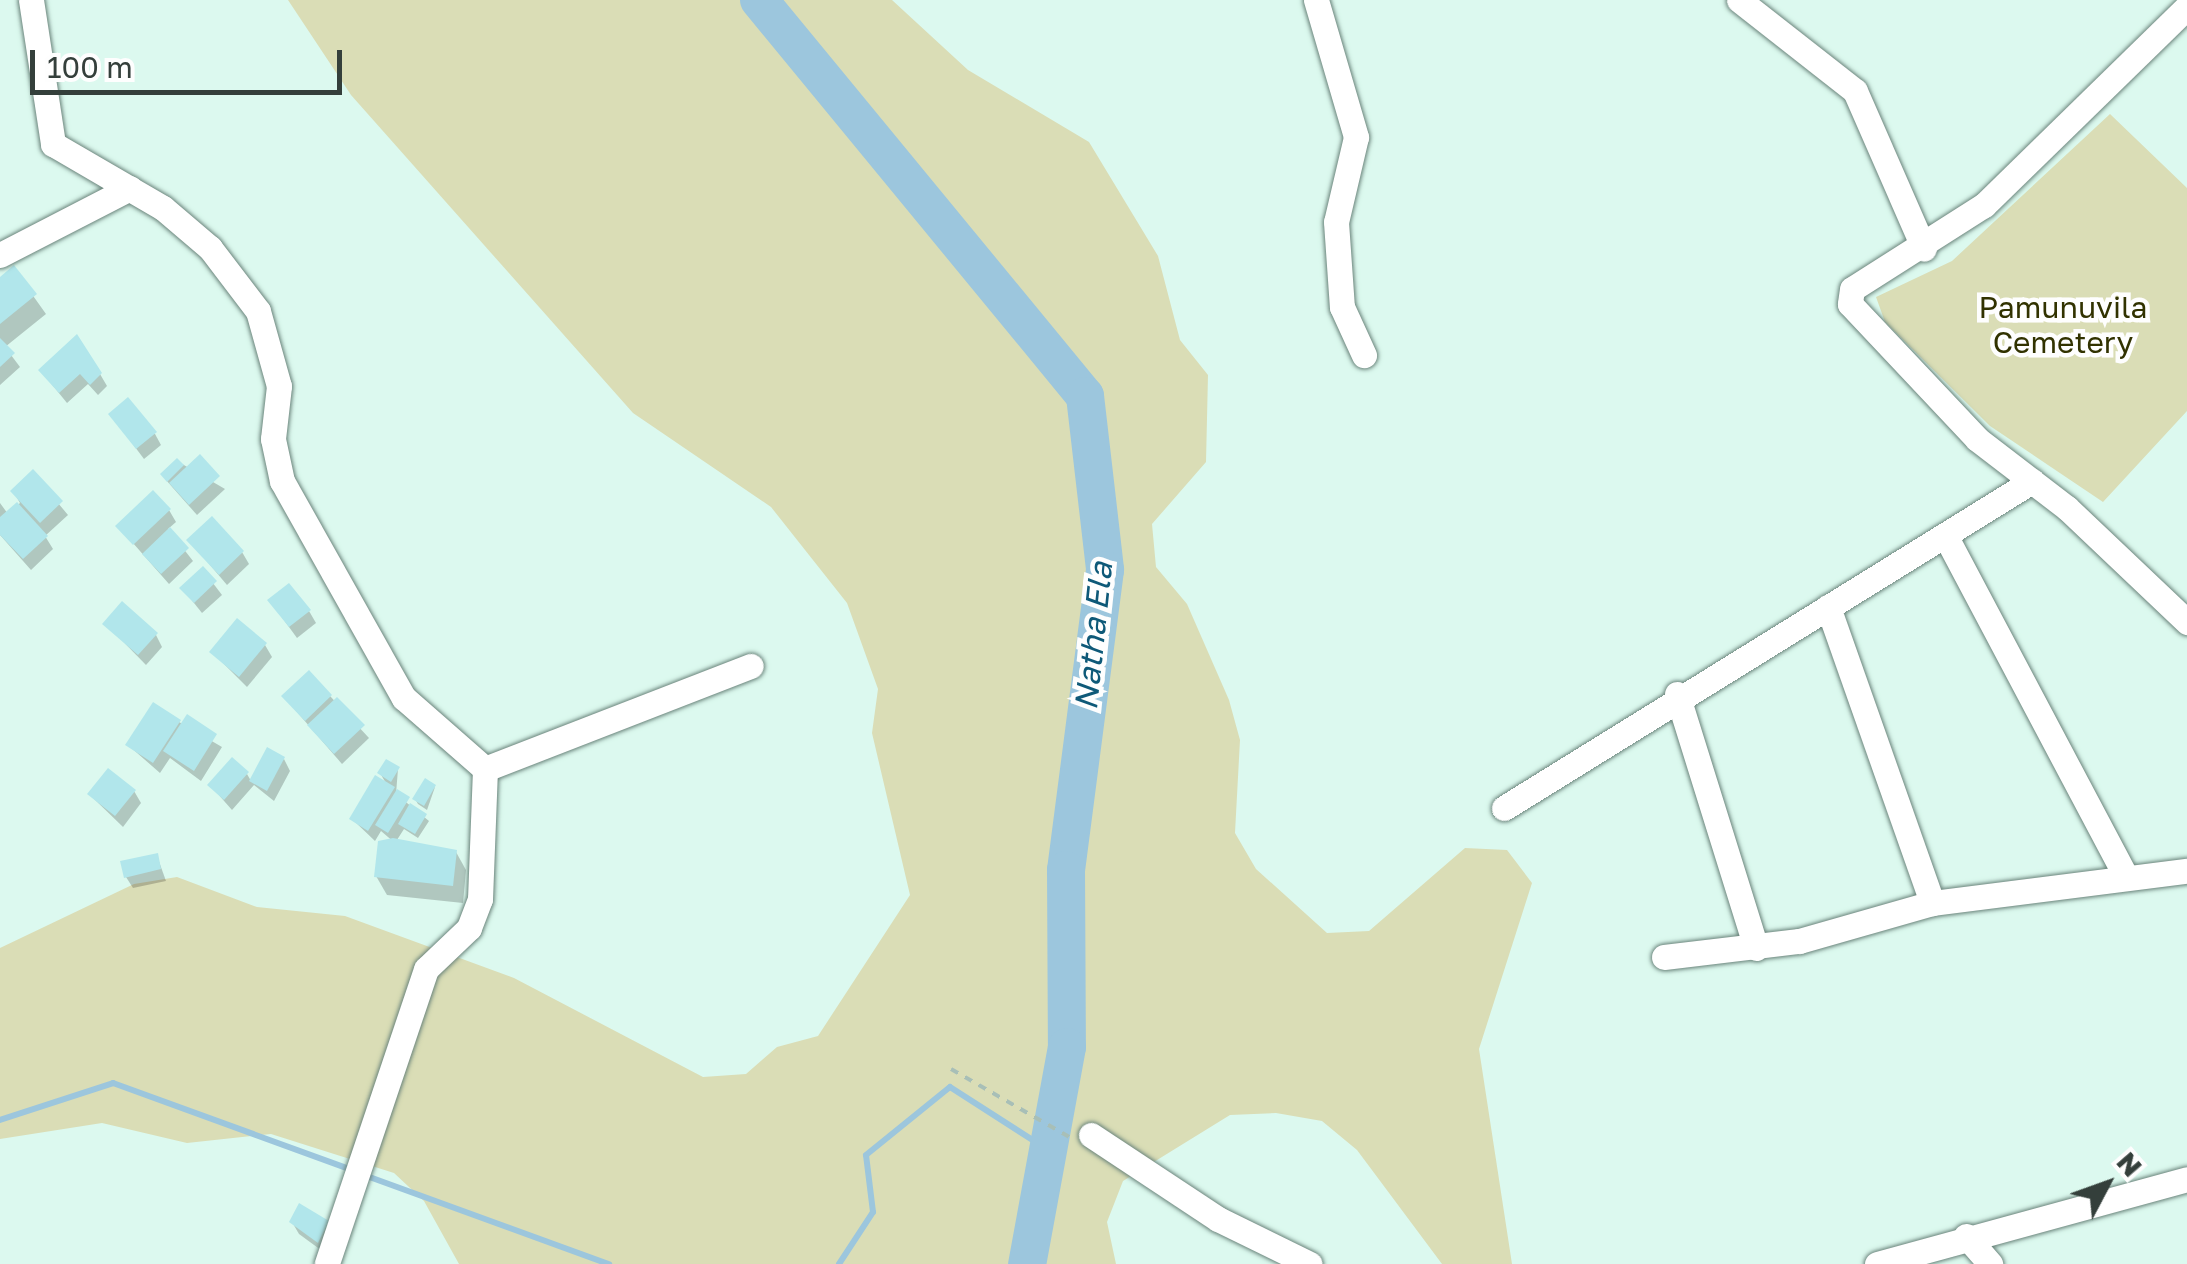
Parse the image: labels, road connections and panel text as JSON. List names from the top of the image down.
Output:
{
  "water": ["Natha Ela"],
  "parks": ["Pamunuvila Cemetery"],
  "scale_bar": "100 m",
  "north": "top right"
}
